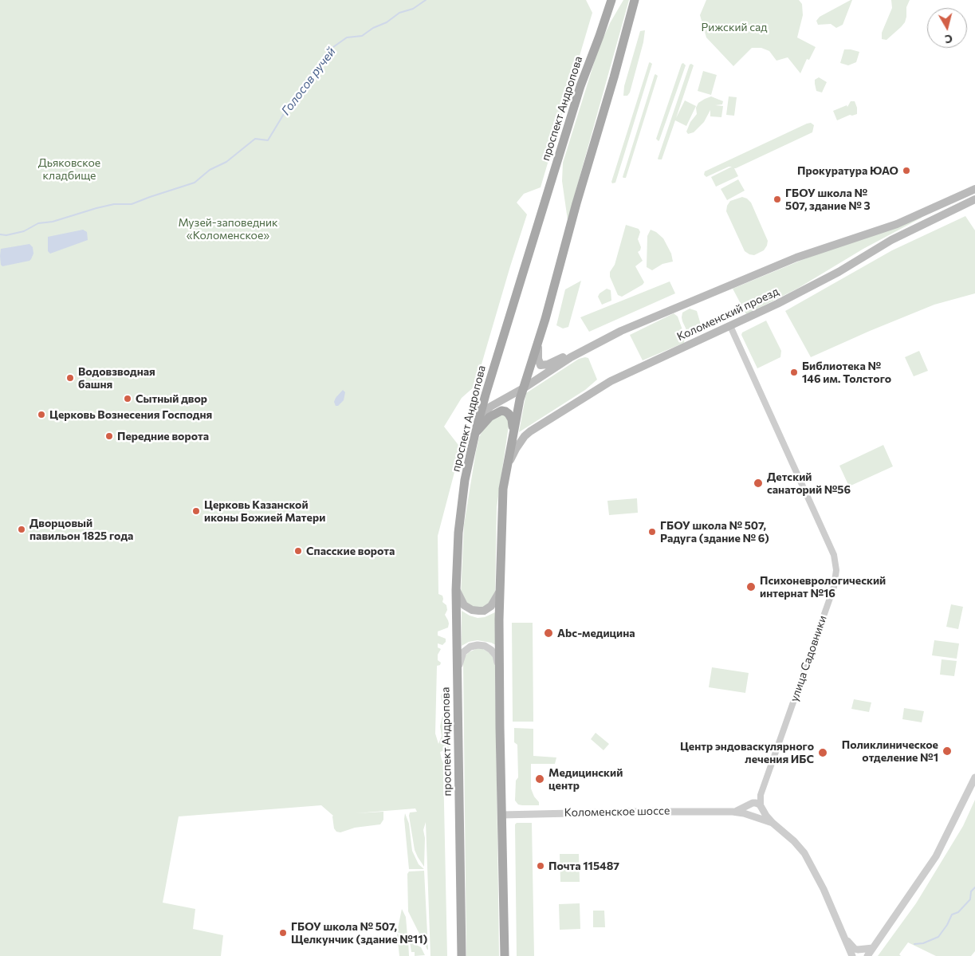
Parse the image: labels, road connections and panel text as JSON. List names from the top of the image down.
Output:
{
  "streets": {
    "main road": ["проспект Андропова", "Коломенский проезд"],
    "street": ["улица Садовники", "Коломенское шоссе"]
  },
  "crossings": [
    ["Коломенский проезд", "улица Садовники"],
    ["улица Садовники", "Коломенское шоссе"]
  ],
  "water": ["Голосов ручей"],
  "parks": ["Рижский сад", "Дьяковское кладбище", "Музей-заповедник «Коломенское»"],
  "places": [
    "Прокуратура ЮАО",
    "ГБОУ школа № 507, здание № 3",
    "Библиотека № 146 им. Толстого",
    "Водовзводная башня",
    "Сытный двор",
    "Церковь Вознесения Господня",
    "Передние ворота",
    "Детский санаторий №56",
    "Церковь Казанской иконы Божией Матери",
    "Дворцовый павильон 1825 года",
    "ГБОУ школа № 507, Радуга (здание № 6)",
    "Спасские ворота",
    "Психоневрологический интернат №16",
    "Abc-медицина",
    "Поликлиническое отделение №1",
    "Центр эндоваскулярного лечения ИБС",
    "Медицинский центр",
    "Почта 115487",
    "ГБОУ школа № 507, Щелкунчик (здание №11)"
  ],
  "north": "bottom"
}
